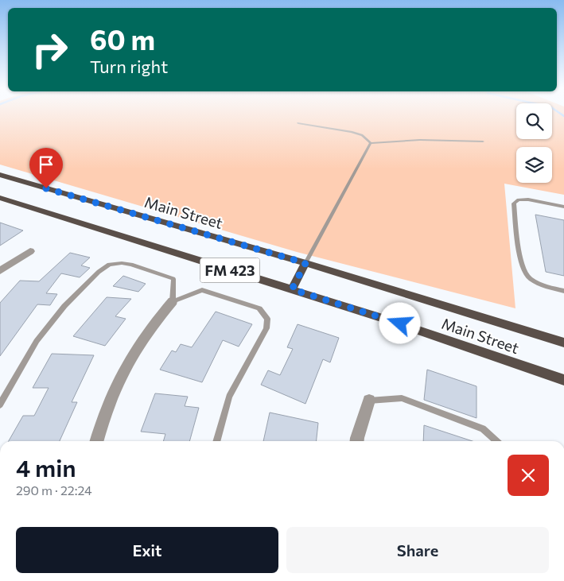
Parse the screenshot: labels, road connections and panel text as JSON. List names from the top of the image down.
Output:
{
  "streets": {
    "main road": ["Main Street", "FM 423"]
  },
  "page": {
    "turn": ["60 m", "Turn right"],
    "heading": ["4 min", "290 m · 22:24"],
    "buttons": ["Exit", "Share"]
  }
}
